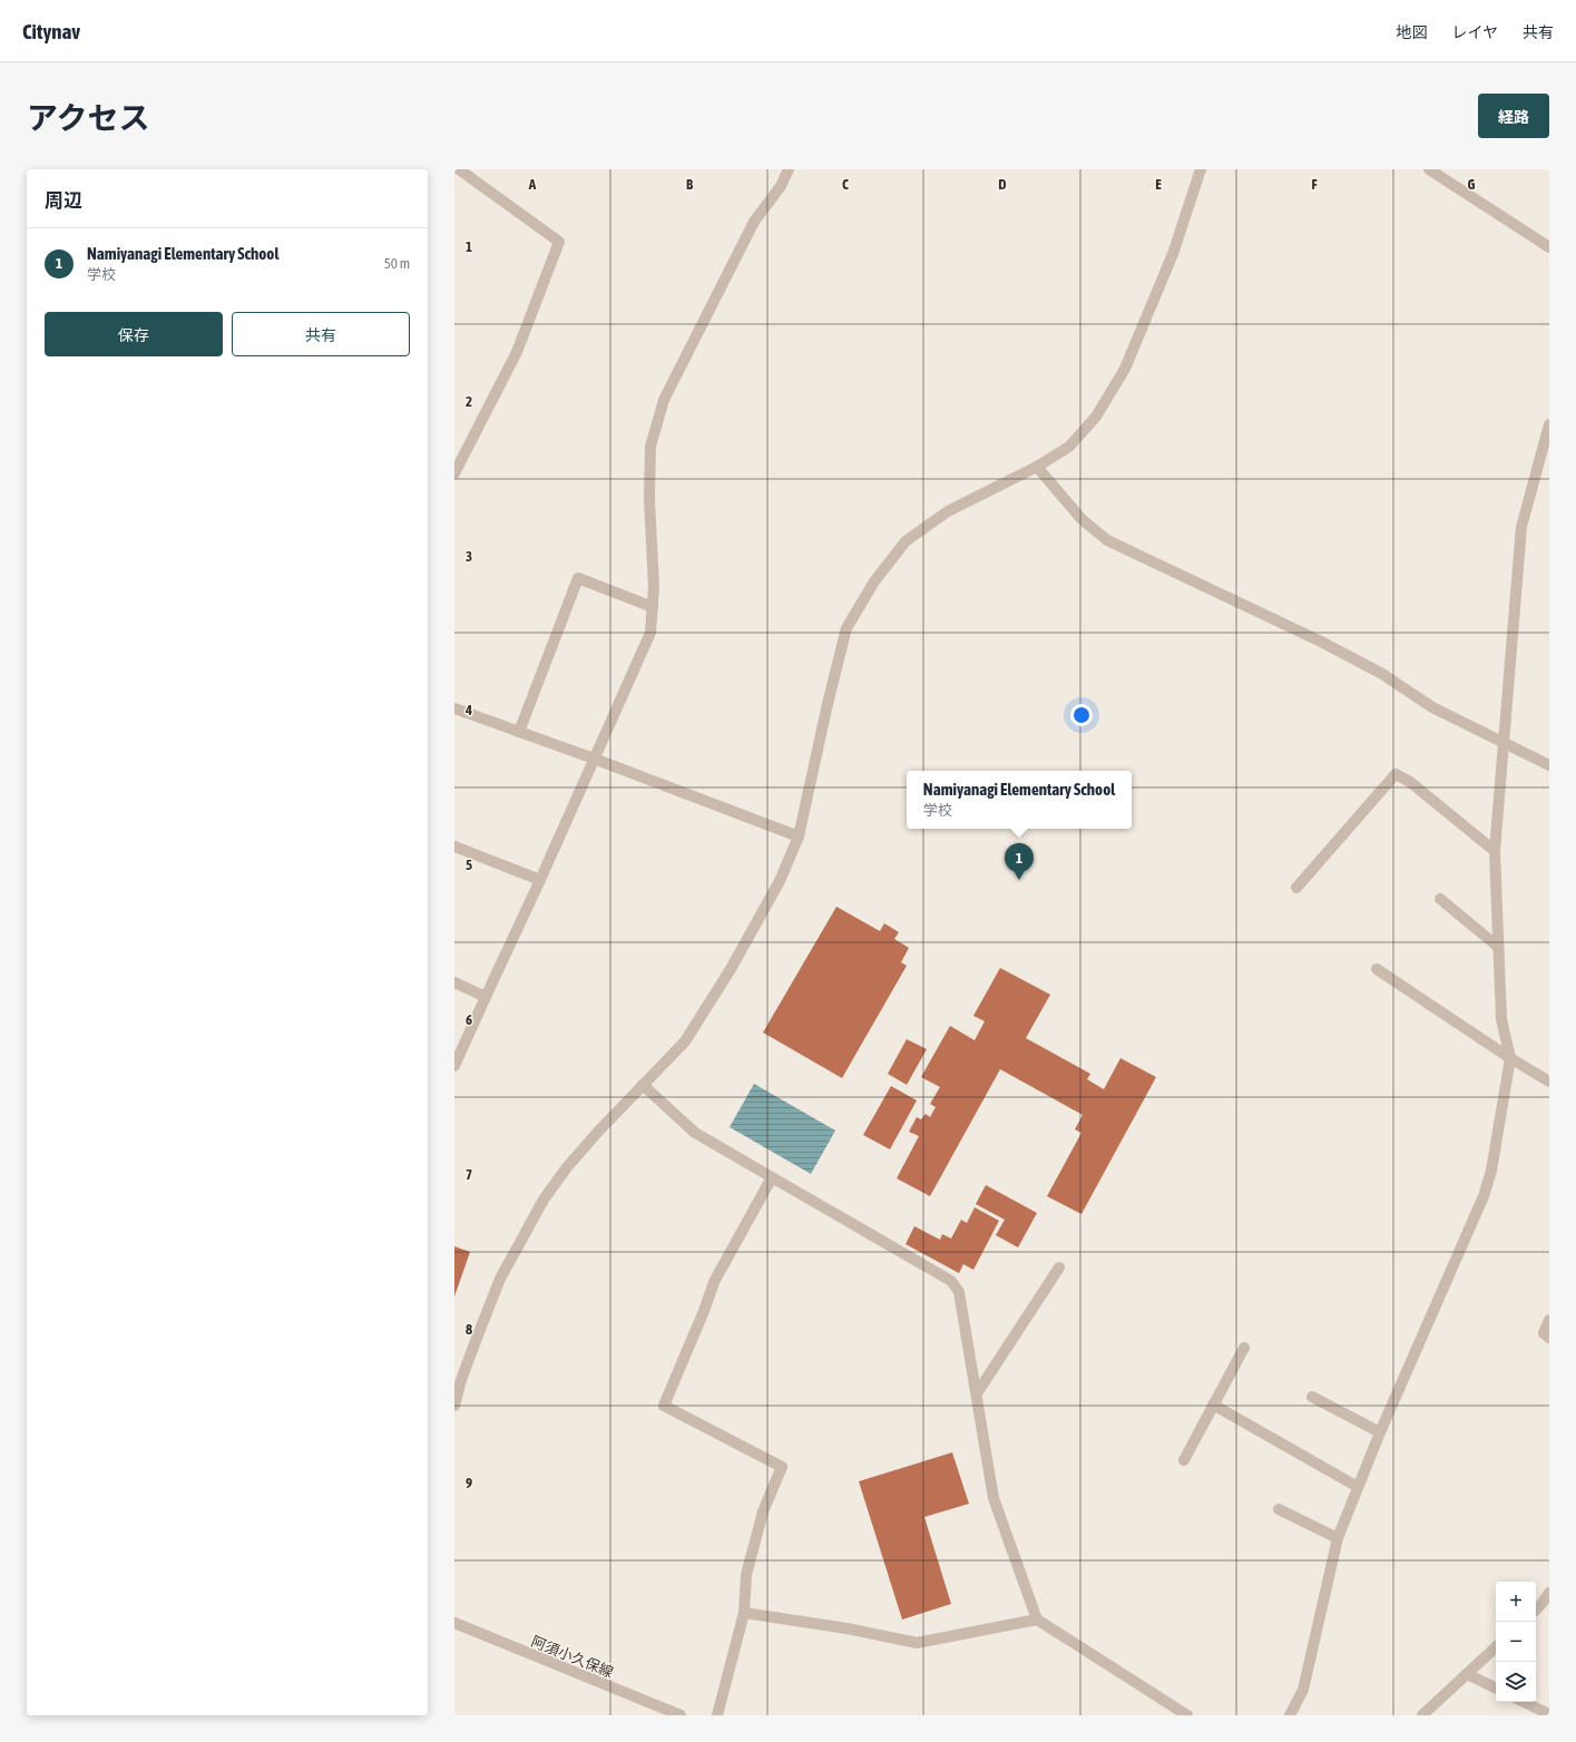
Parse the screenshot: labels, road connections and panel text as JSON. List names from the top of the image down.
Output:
{
  "streets": {
    "street": ["阿須小久保線"]
  },
  "page": {
    "header": "Citynav",
    "nav": ["地図", "レイヤ", "共有"],
    "title": "アクセス",
    "buttons": [
      "経路",
      ["保存", "共有"]
    ],
    "heading": "周辺",
    "list": [
      {
        "mark": "1",
        "name": "Namiyanagi Elementary School",
        "note": "学校",
        "value": "50 m"
      }
    ],
    "popup": ["Namiyanagi Elementary School", "学校"],
    "pins": "1",
    "map_buttons": ["+", "−"]
  },
  "grid": {
    "columns": [
      "A",
      "B",
      "C",
      "D",
      "E",
      "F",
      "G"
    ],
    "rows": [
      "1",
      "2",
      "3",
      "4",
      "5",
      "6",
      "7",
      "8",
      "9"
    ]
  }
}
